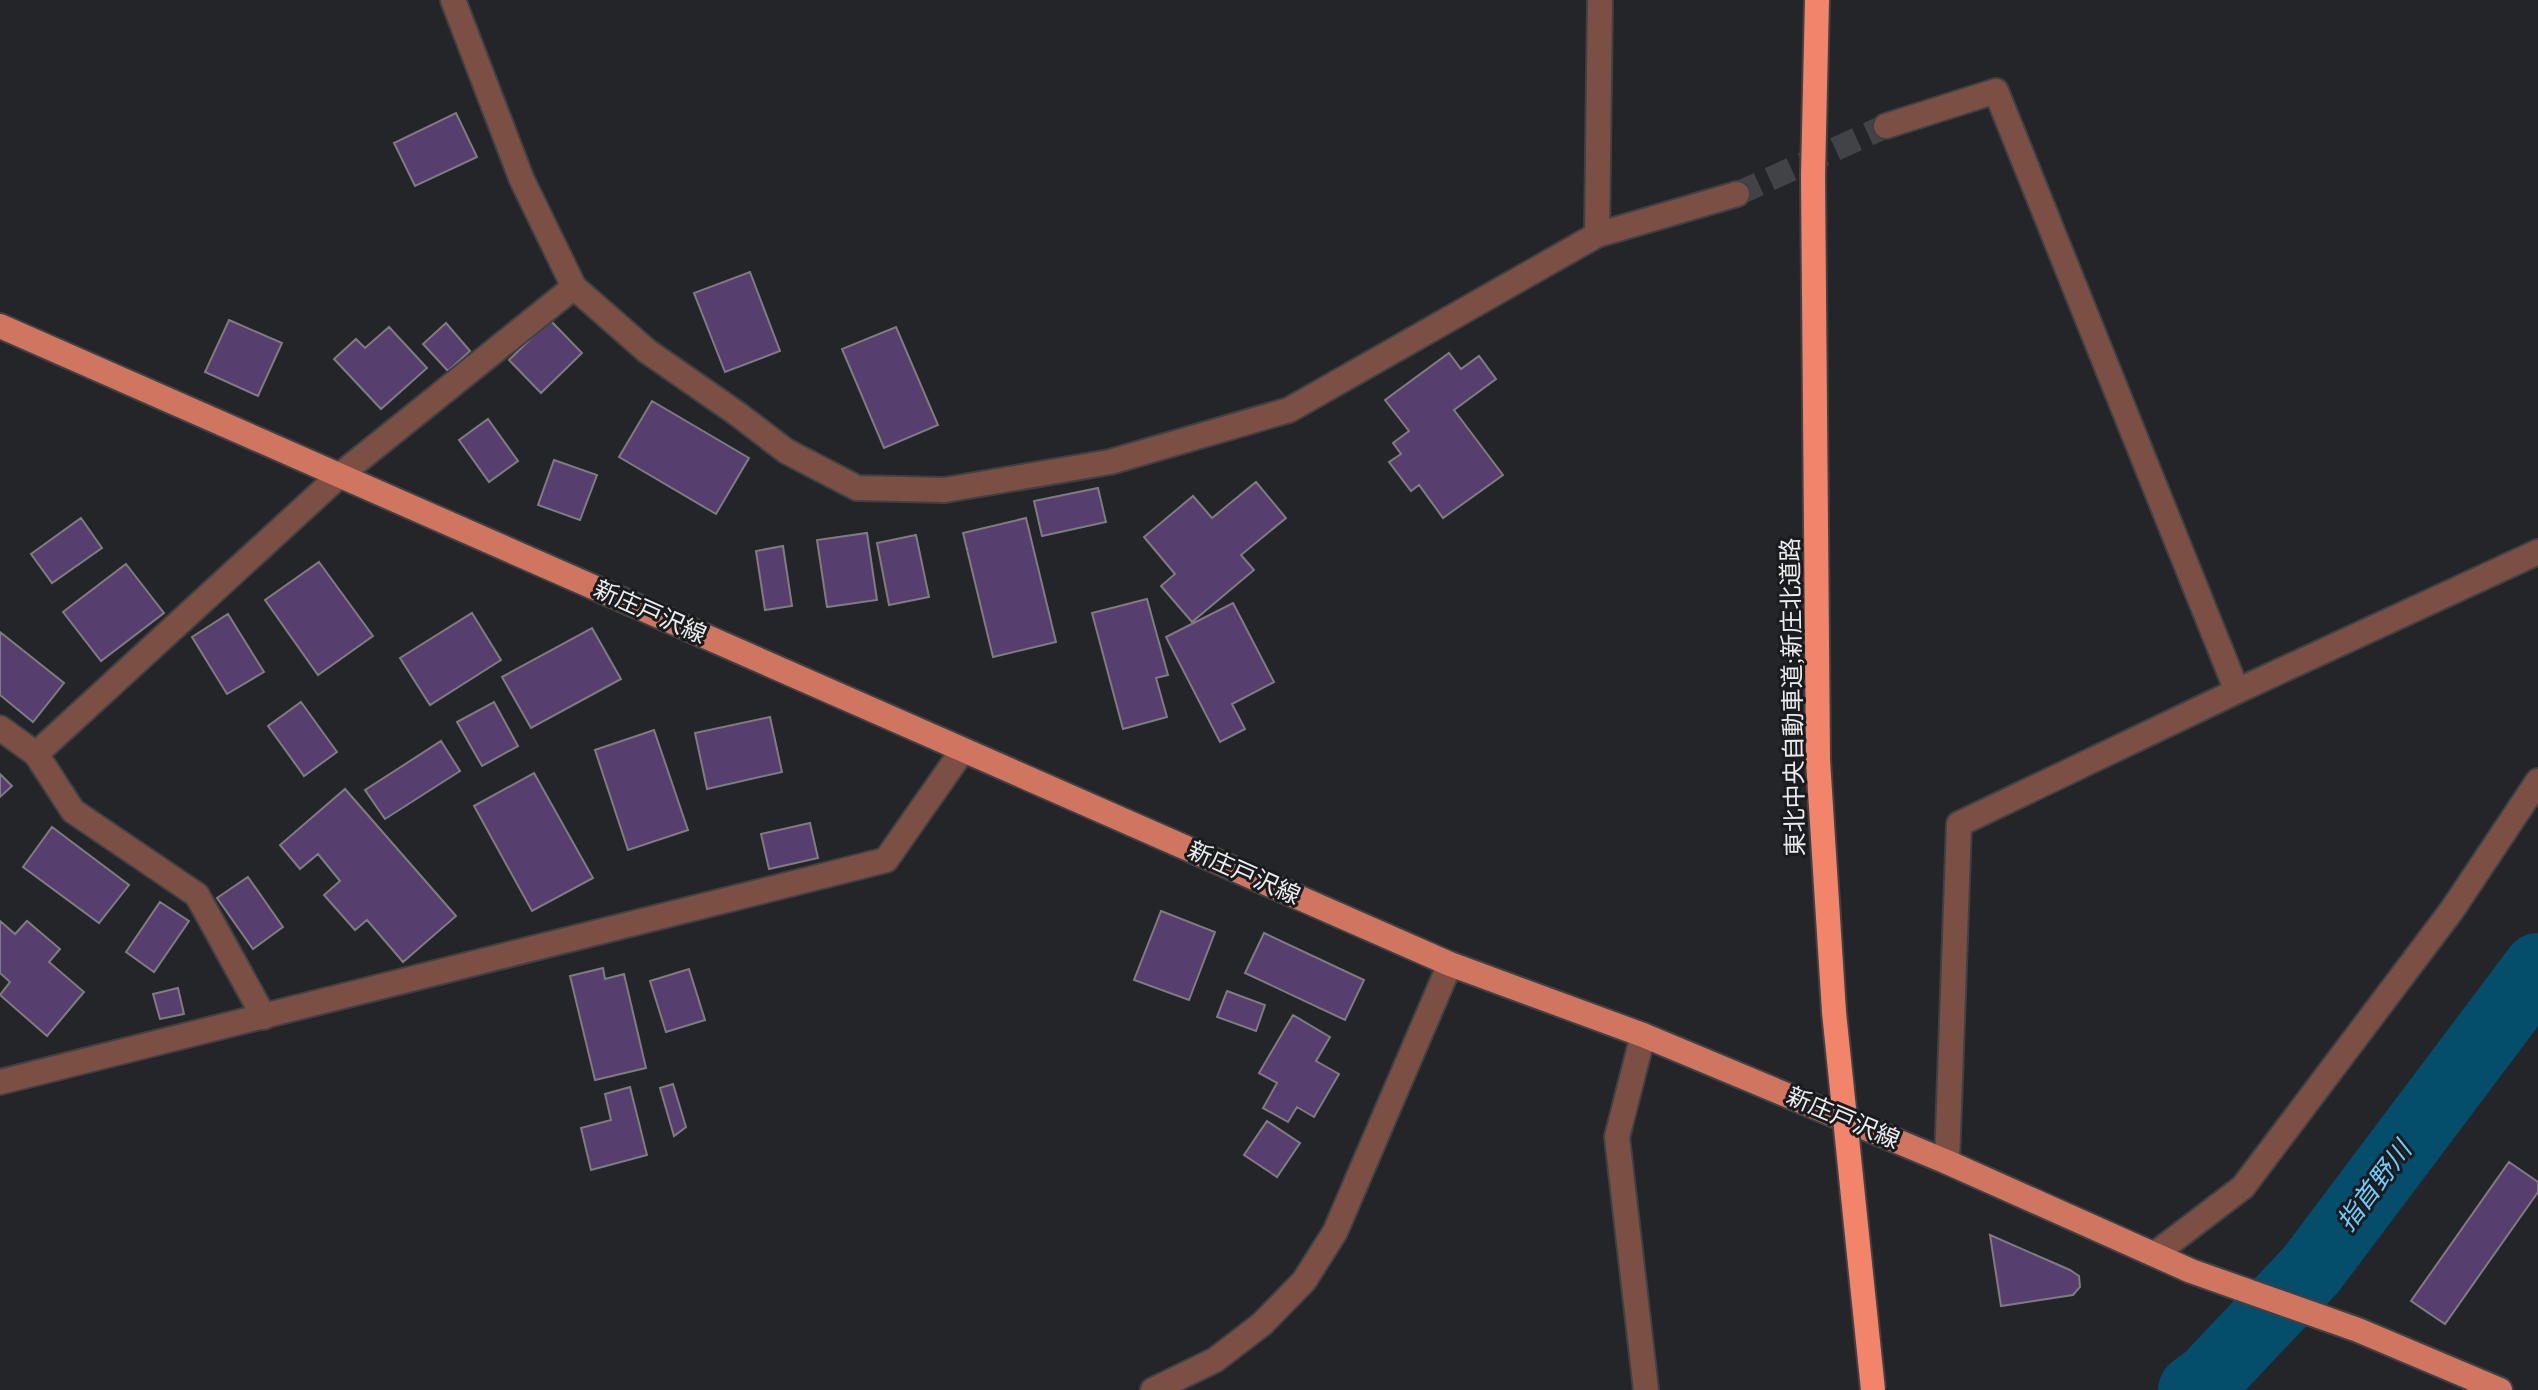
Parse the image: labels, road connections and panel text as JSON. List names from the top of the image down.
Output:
{
  "streets": {
    "highway": ["東北中央自動車道;新庄北道路"],
    "main road": ["新庄戸沢線"]
  },
  "water": ["指首野川"]
}
